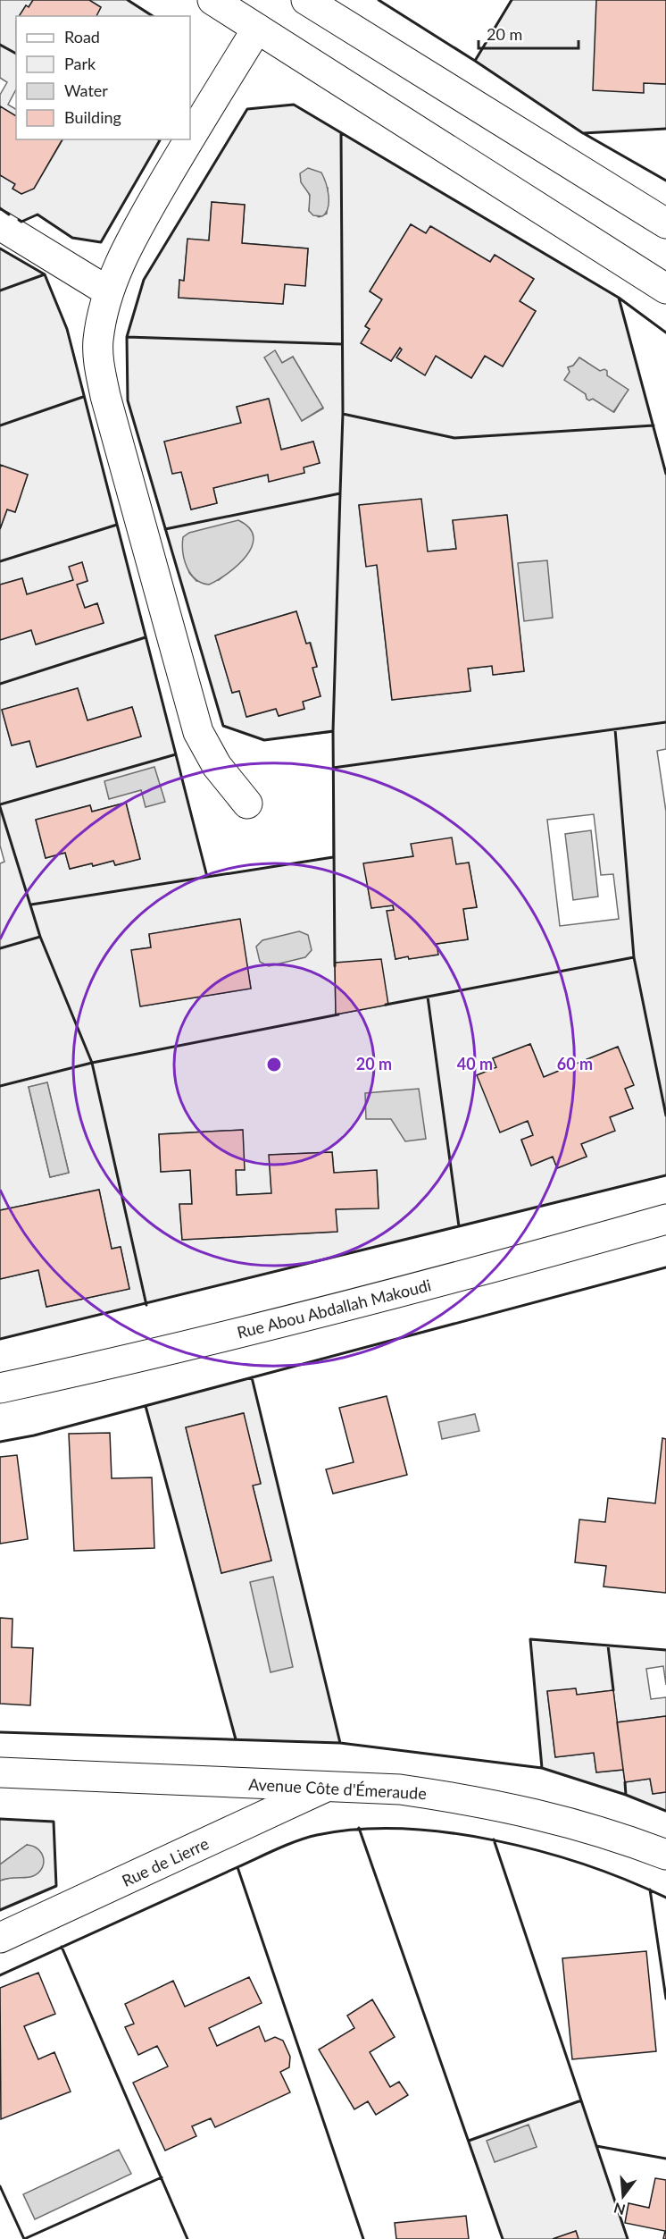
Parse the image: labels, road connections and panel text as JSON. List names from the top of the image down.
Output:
{
  "streets": {
    "street": ["Rue Abou Abdallah Makoudi", "Avenue Côte d'Émeraude", "Rue de Lierre"]
  },
  "crossings": [
    ["Avenue Côte d'Émeraude", "Rue de Lierre"]
  ],
  "legend": [
    "Road",
    "Park",
    "Water",
    "Building"
  ],
  "scale_bar": "20 m",
  "north": "bottom",
  "rings": ["20 m", "40 m", "60 m"]
}
